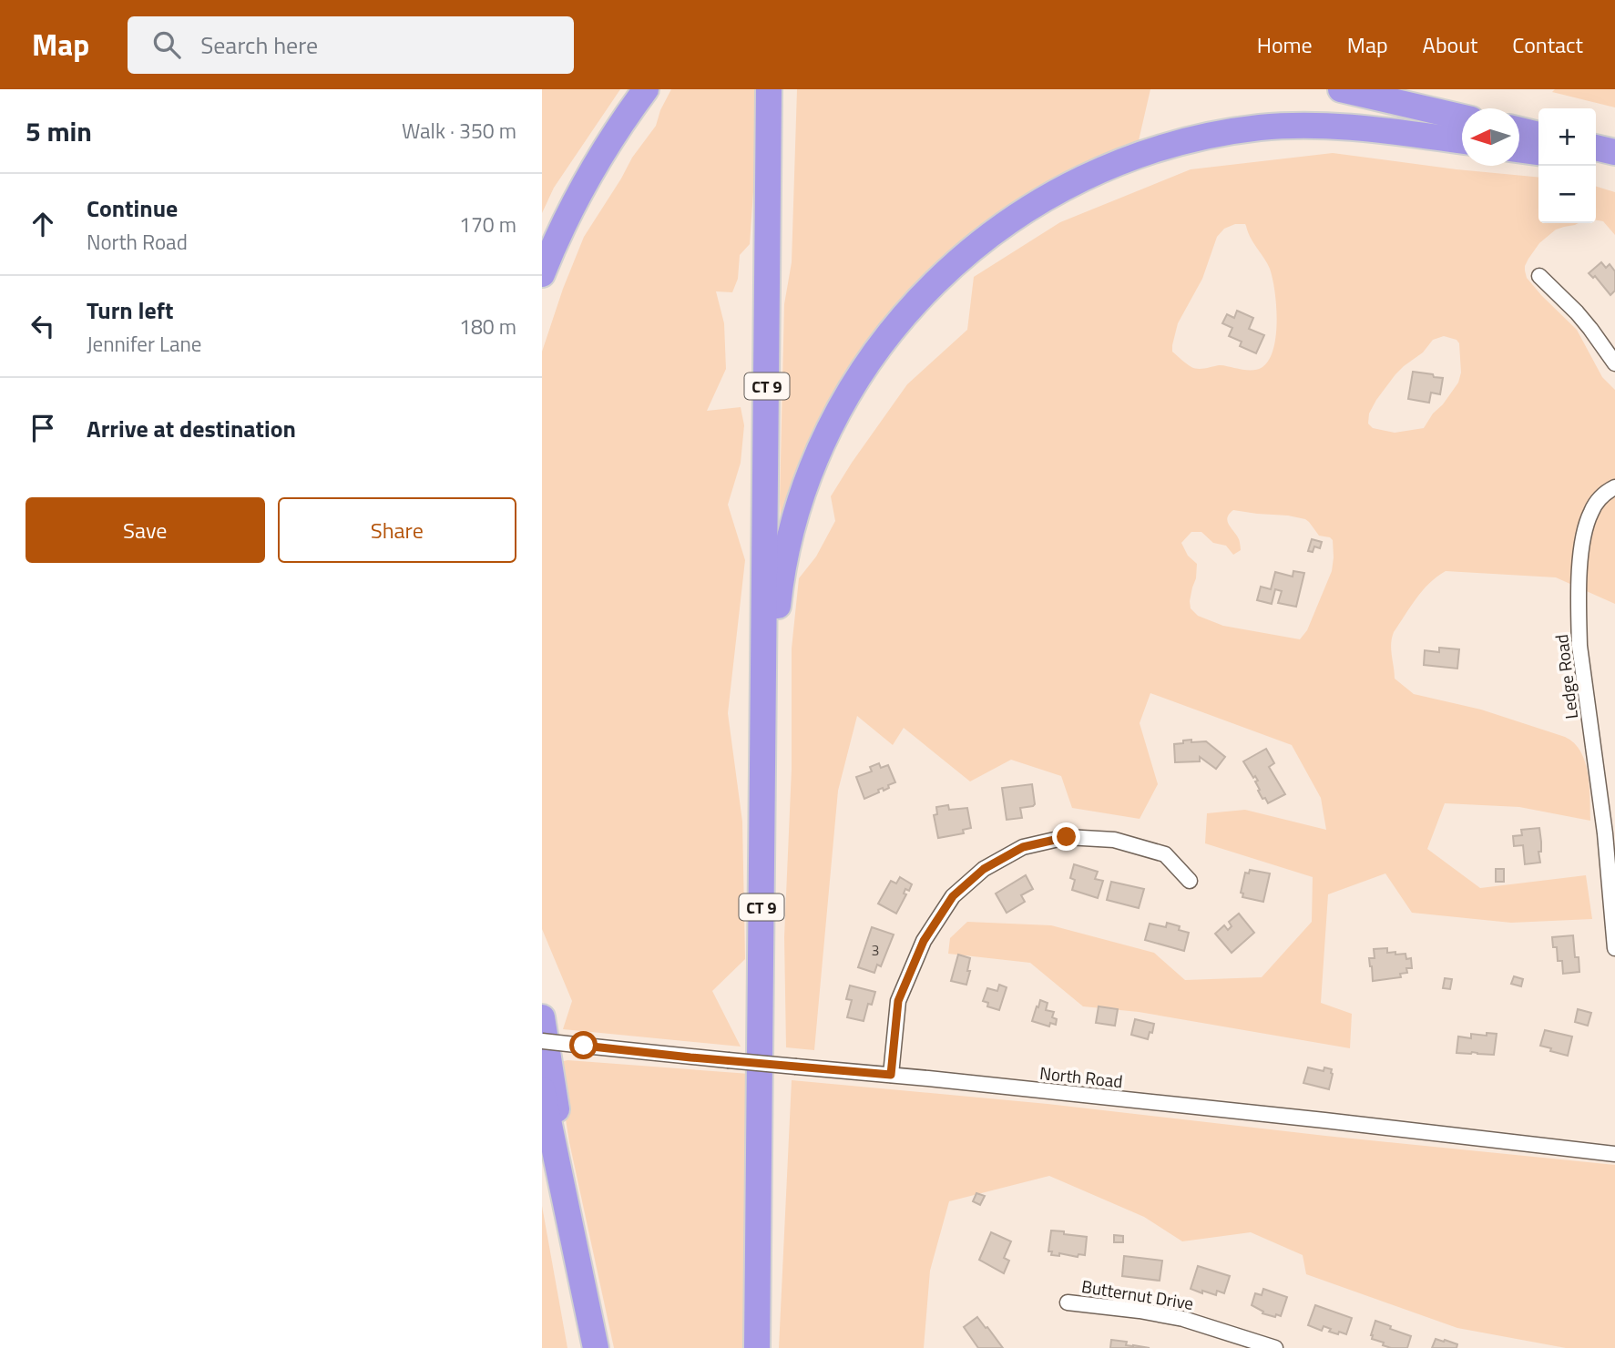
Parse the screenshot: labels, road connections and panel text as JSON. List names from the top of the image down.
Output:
{
  "streets": {
    "highway": ["CT 9"],
    "street": ["Ledge Road", "North Road", "Butternut Drive"]
  },
  "house_numbers": ["3"],
  "north": "left",
  "page": {
    "header": "Map",
    "search": "Search here",
    "nav": [
      "Home",
      "Map",
      "About",
      "Contact"
    ],
    "heading": ["5 min", "Walk · 350 m"],
    "map_buttons": ["+", "−"],
    "list": [
      ["Continue", "North Road", "170 m"],
      ["Turn left", "Jennifer Lane", "180 m"],
      "Arrive at destination"
    ],
    "buttons": ["Save", "Share"]
  }
}
